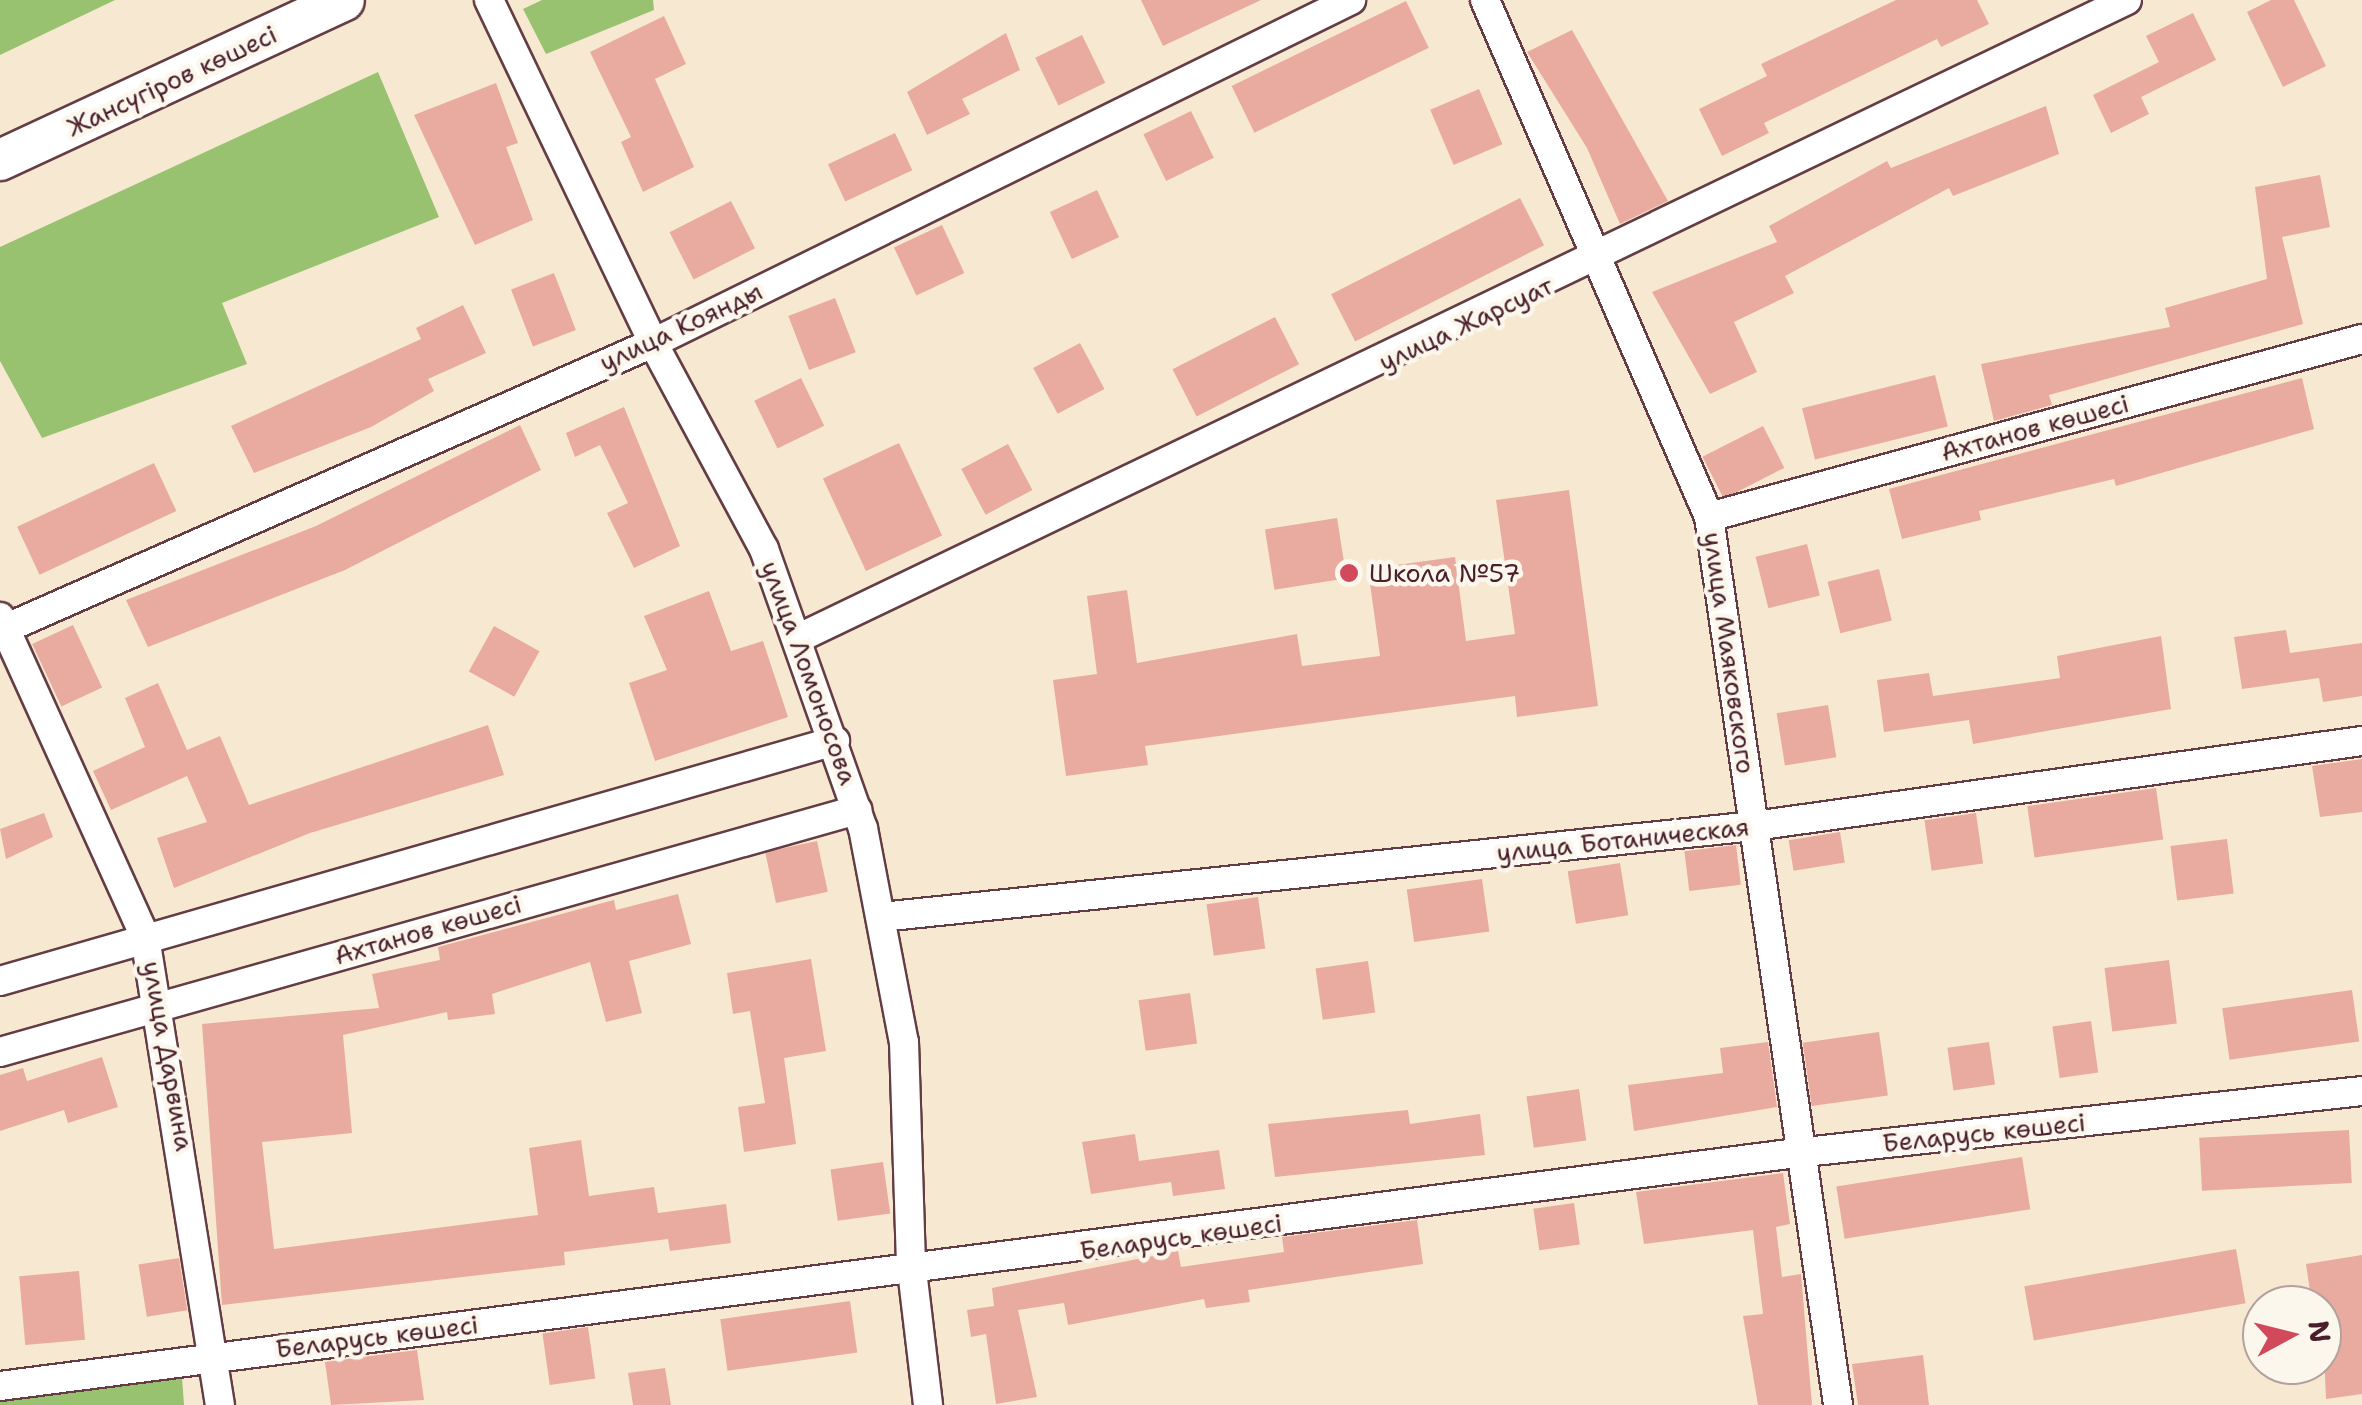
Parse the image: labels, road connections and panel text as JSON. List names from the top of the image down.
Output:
{
  "streets": {
    "main road": ["Жансүгіров көшесі"],
    "street": [
      "улица Жарсуат",
      "улица Коянды",
      "Ахтанов көшесі",
      "улица Маяковского",
      "улица Ломоносова",
      "улица Ботаническая",
      "улица Дарвина",
      "Беларусь көшесі"
    ]
  },
  "crossings": [
    ["улица Жарсуат", "улица Маяковского"],
    ["улица Жарсуат", "улица Ломоносова"],
    ["улица Коянды", "улица Ломоносова"],
    ["улица Коянды", "улица Дарвина"],
    ["Ахтанов көшесі", "улица Маяковского"],
    ["Ахтанов көшесі", "улица Ломоносова"],
    ["Ахтанов көшесі", "улица Дарвина"],
    ["улица Маяковского", "улица Ботаническая"],
    ["улица Маяковского", "Беларусь көшесі"],
    ["улица Ломоносова", "улица Ботаническая"],
    ["улица Ломоносова", "Беларусь көшесі"],
    ["улица Дарвина", "Беларусь көшесі"]
  ],
  "places": ["Школа №57"],
  "north": "right"
}
